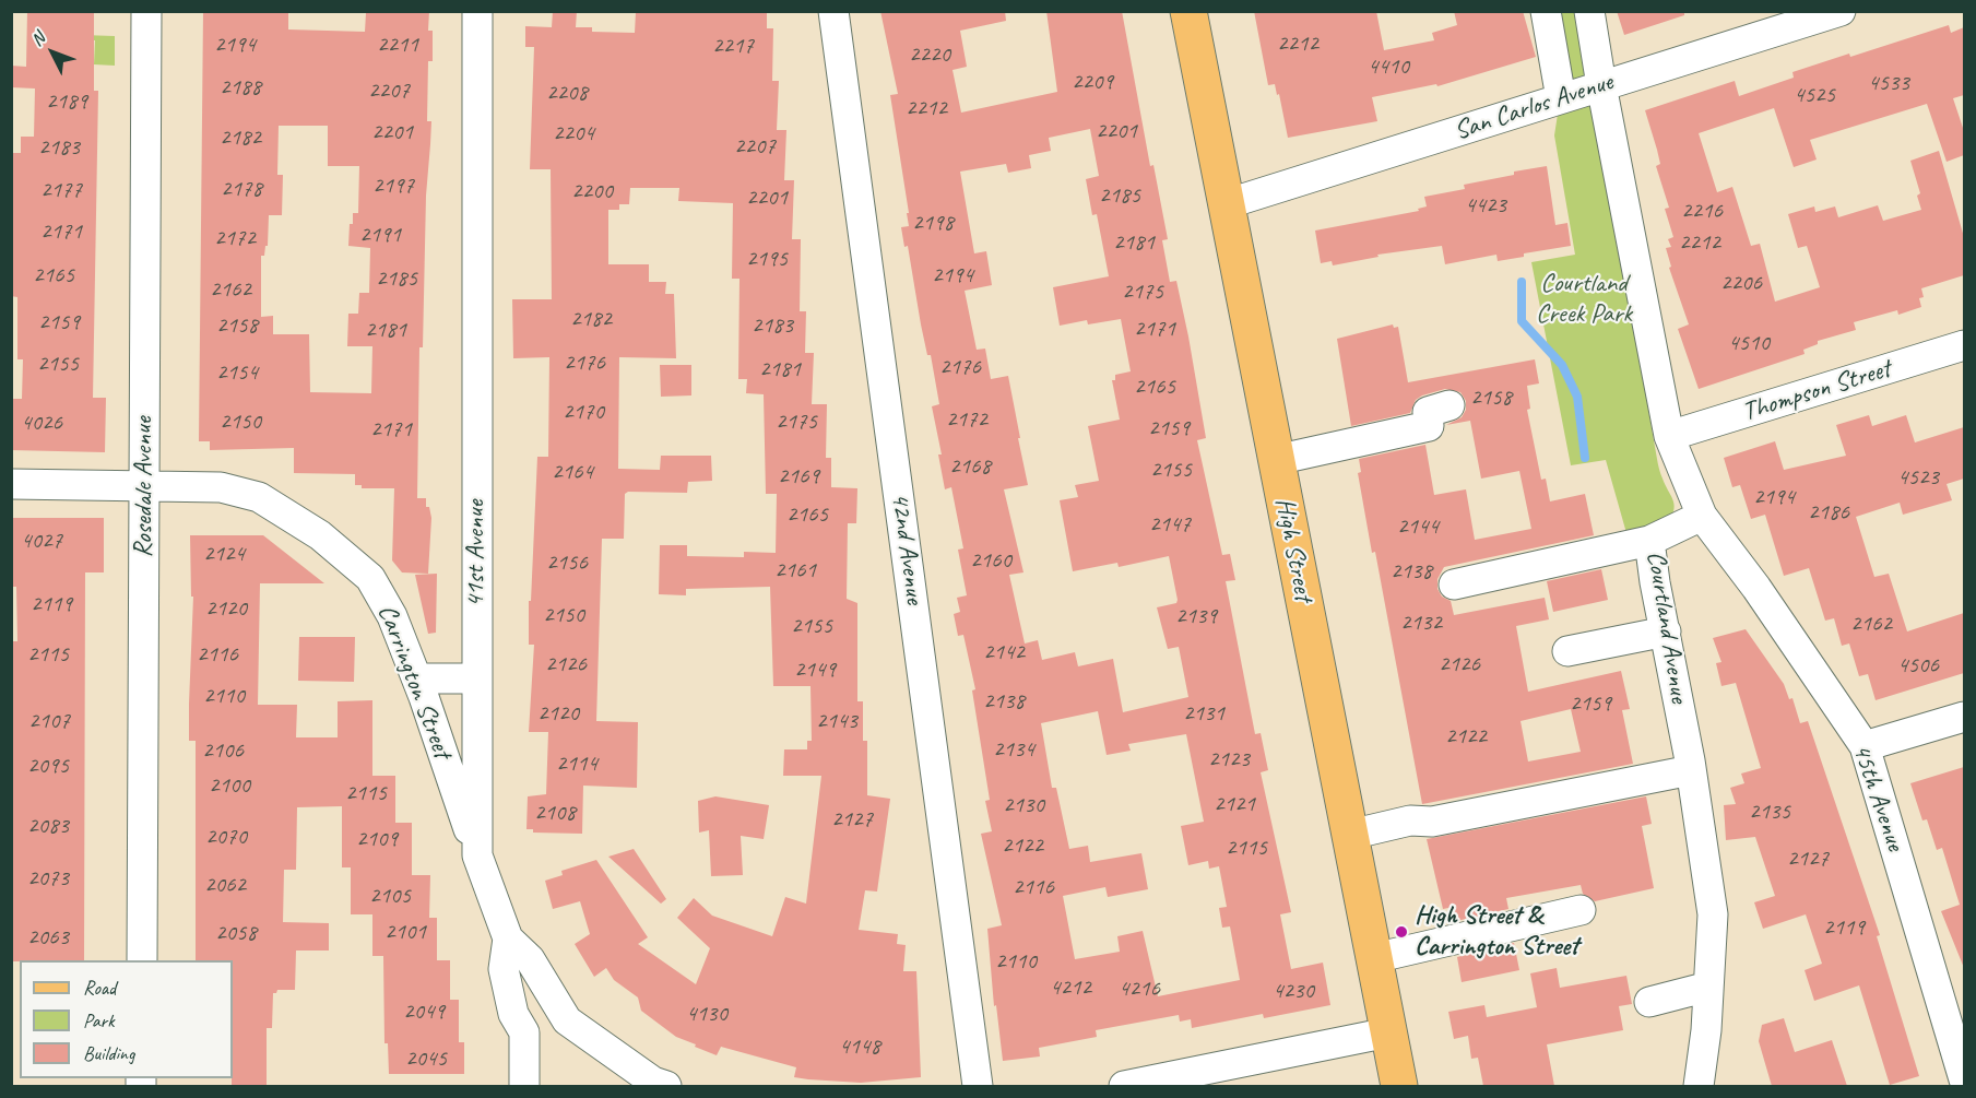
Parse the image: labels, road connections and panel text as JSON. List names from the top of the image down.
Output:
{
  "streets": {
    "main road": ["High Street"],
    "street": [
      "San Carlos Avenue",
      "Thompson Street",
      "Rosedale Avenue",
      "42nd Avenue",
      "41st Avenue",
      "Courtland Avenue",
      "Carrington Street",
      "45th Avenue"
    ]
  },
  "crossings": [
    ["San Carlos Avenue", "High Street"],
    ["Rosedale Avenue", "Carrington Street"],
    ["41st Avenue", "Carrington Street"],
    ["Courtland Avenue", "45th Avenue"]
  ],
  "parks": ["Courtland Creek Park"],
  "places": ["High Street & Carrington Street"],
  "house_numbers": [
    "2212",
    "2194",
    "2211",
    "2217",
    "2220",
    "4410",
    "2209",
    "4533",
    "2188",
    "2207",
    "2208",
    "4525",
    "2189",
    "2212",
    "2201",
    "2201",
    "2204",
    "2182",
    "2207",
    "2183",
    "2197",
    "2178",
    "2177",
    "2200",
    "2185",
    "2201",
    "4423",
    "2216",
    "2198",
    "2171",
    "2191",
    "2172",
    "2181",
    "2212",
    "2195",
    "2165",
    "2194",
    "2185",
    "2206",
    "2162",
    "2175",
    "2182",
    "2159",
    "2158",
    "2183",
    "2171",
    "2181",
    "4510",
    "2176",
    "2155",
    "2176",
    "2181",
    "2154",
    "2165",
    "2158",
    "2170",
    "2172",
    "2150",
    "2175",
    "4026",
    "2159",
    "2171",
    "2168",
    "2155",
    "2164",
    "2169",
    "4523",
    "2194",
    "2186",
    "2165",
    "2147",
    "2144",
    "4027",
    "2124",
    "2160",
    "2156",
    "2161",
    "2138",
    "2119",
    "2120",
    "2150",
    "2139",
    "2132",
    "2162",
    "2155",
    "2142",
    "2115",
    "2116",
    "2126",
    "2126",
    "4506",
    "2149",
    "2110",
    "2138",
    "2159",
    "2120",
    "2131",
    "2107",
    "2143",
    "2122",
    "2134",
    "2106",
    "2123",
    "2114",
    "2095",
    "2100",
    "2115",
    "2121",
    "2130",
    "2135",
    "2108",
    "2127",
    "2083",
    "2070",
    "2109",
    "2122",
    "2115",
    "2127",
    "2073",
    "2062",
    "2116",
    "2105",
    "2119",
    "2101",
    "2058",
    "2063",
    "2110",
    "4212",
    "4216",
    "4230",
    "2049",
    "4130",
    "4148",
    "2045"
  ],
  "legend": ["Road", "Park", "Building"],
  "north": "top left"
}
